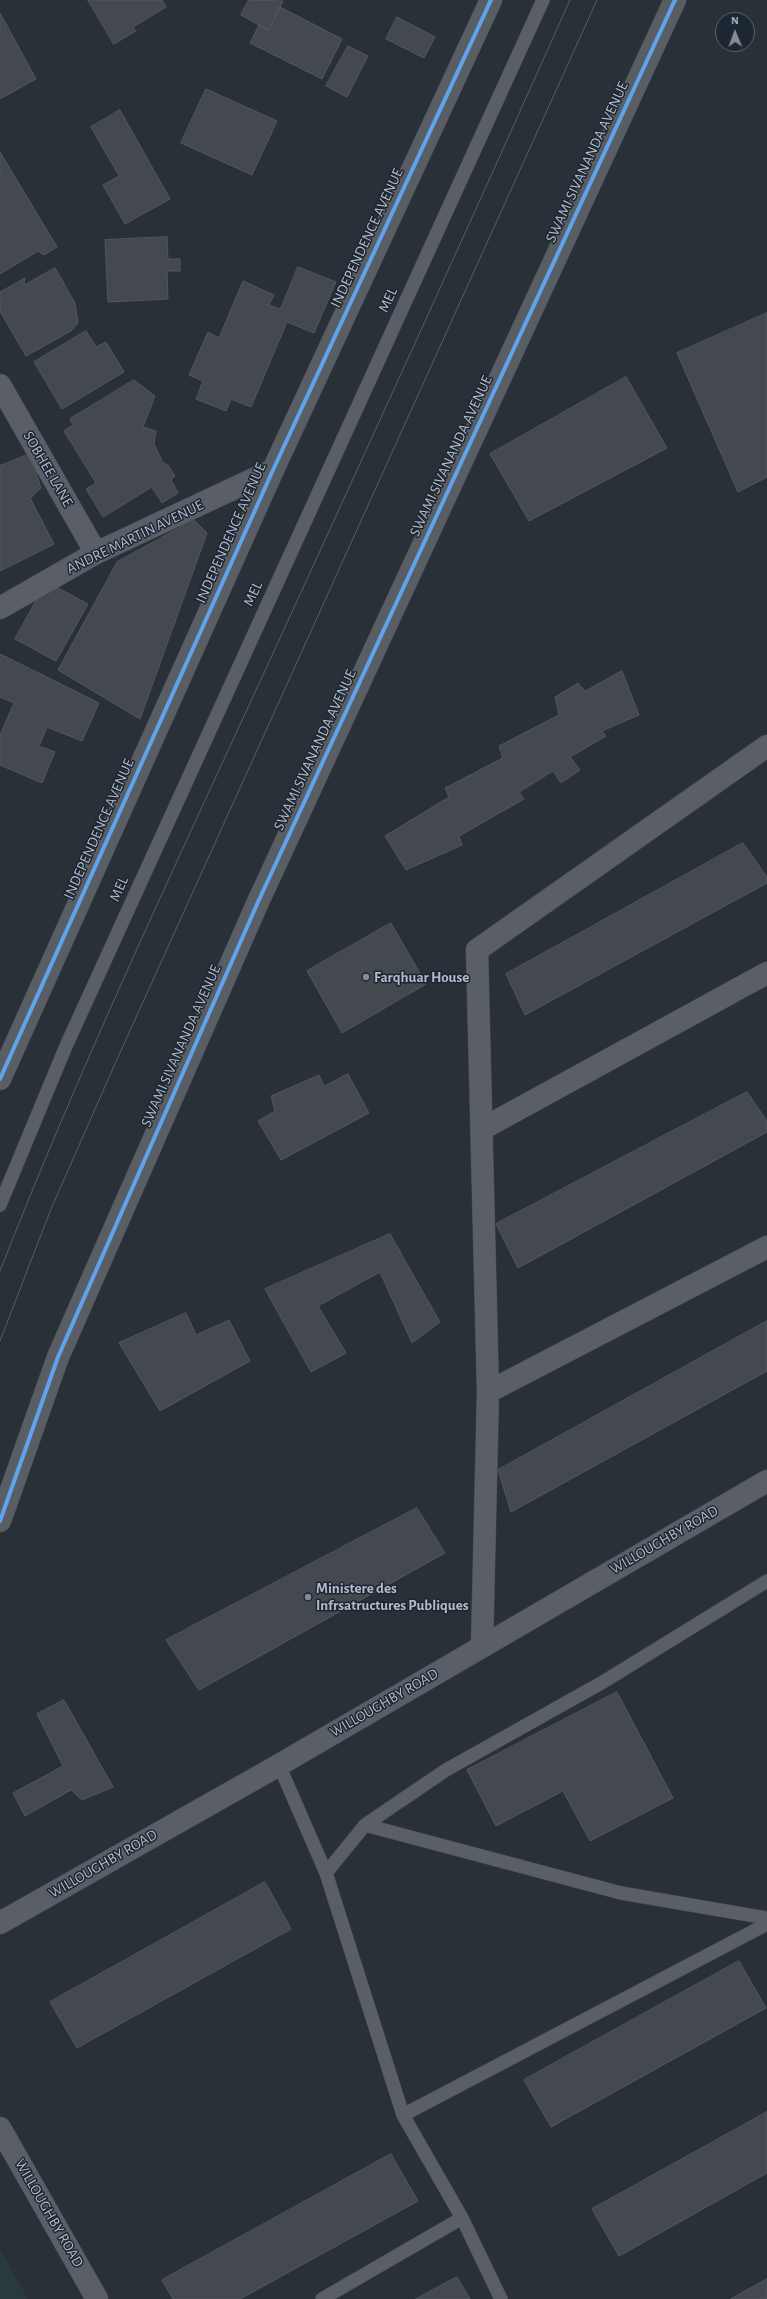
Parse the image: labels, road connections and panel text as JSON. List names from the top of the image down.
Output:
{
  "streets": {
    "street": [
      "SWAMI SIVANANDA AVENUE",
      "INDEPENDENCE AVENUE",
      "SOBHEE LANE",
      "ANDRE MARTIN AVENUE",
      "WILLOUGHBY ROAD"
    ],
    "lane": ["MEL"]
  },
  "crossings": [
    ["INDEPENDENCE AVENUE", "ANDRE MARTIN AVENUE"],
    ["SOBHEE LANE", "ANDRE MARTIN AVENUE"]
  ],
  "places": ["Farqhuar House", "Ministere des Infrsatructures Publiques"],
  "north": "top"
}
